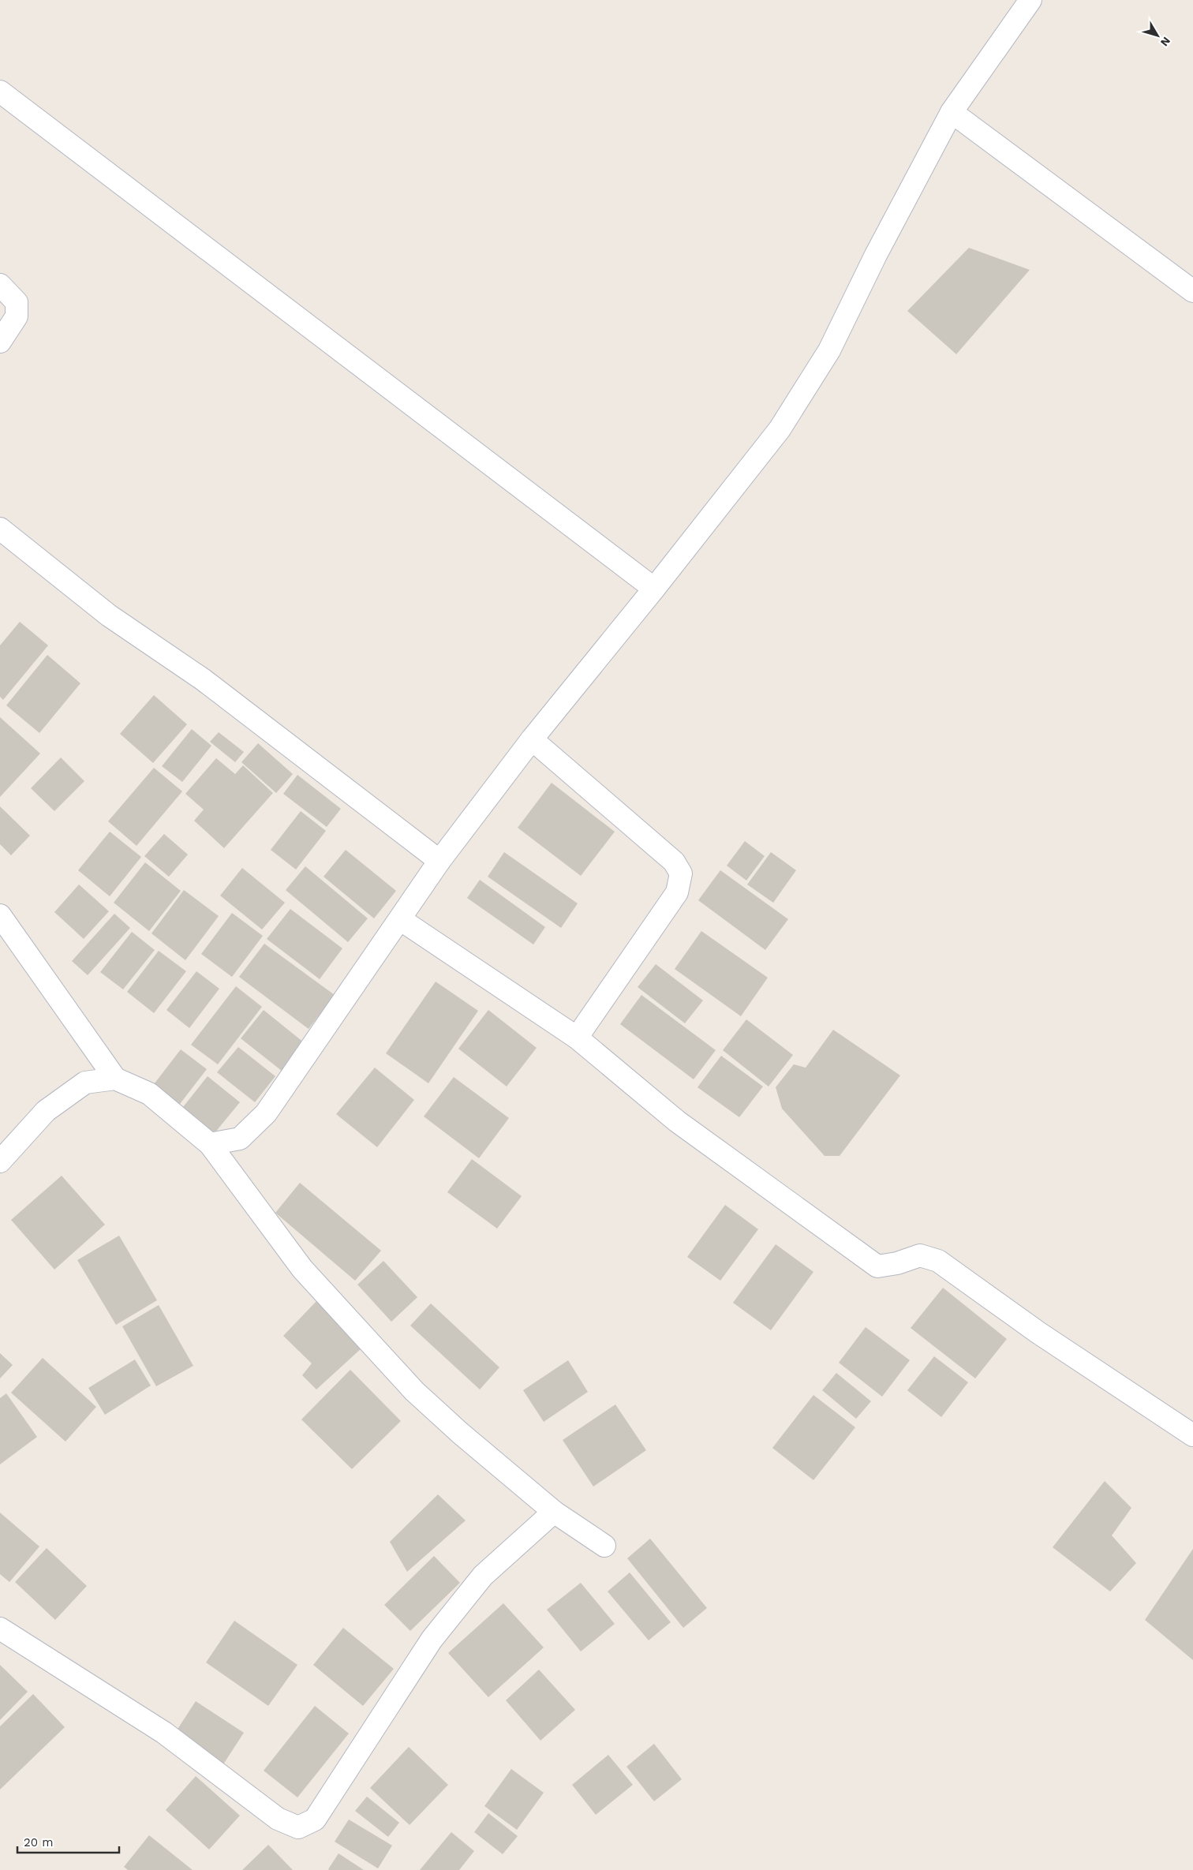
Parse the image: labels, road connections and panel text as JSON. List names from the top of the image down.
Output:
{
  "scale_bar": "20 m",
  "north": "bottom right"
}
